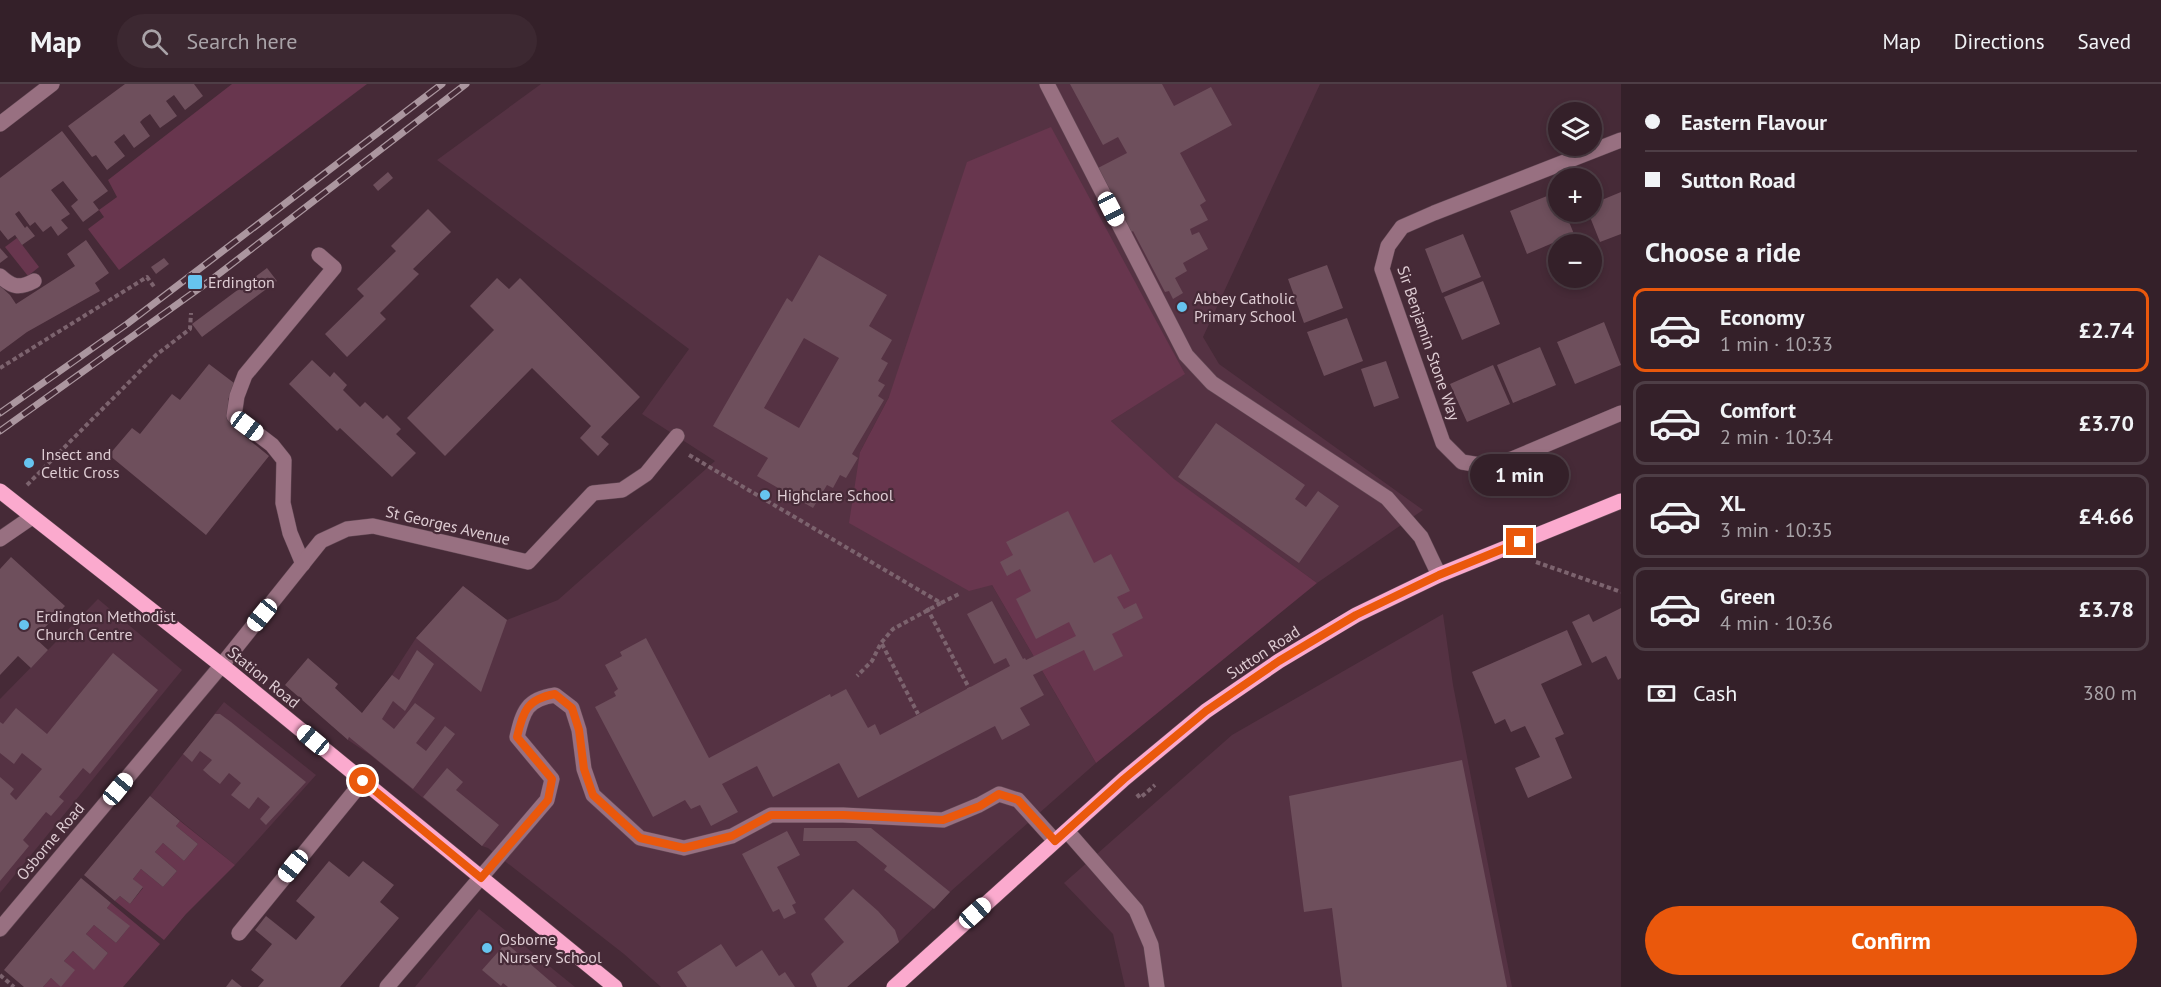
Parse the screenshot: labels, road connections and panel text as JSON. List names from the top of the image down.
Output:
{
  "streets": {
    "main road": ["Sutton Road", "Station Road"],
    "street": ["Sir Benjamin Stone Way", "St Georges Avenue", "Osborne Road"]
  },
  "crossings": [
    ["St Georges Avenue", "Station Road"],
    ["St Georges Avenue", "Osborne Road"],
    ["Station Road", "Osborne Road"]
  ],
  "places": {
    "transit": ["Erdington"],
    "other": [
      "Abbey Catholic Primary School",
      "Insect and Celtic Cross",
      "Highclare School",
      "Erdington Methodist Church Centre",
      "Osborne Nursery School"
    ]
  },
  "page": {
    "header": "Map",
    "search": "Search here",
    "nav": ["Map", "Directions", "Saved"],
    "banner": ["Eastern Flavour", "Sutton Road"],
    "map_buttons": ["+", "−"],
    "heading": "Choose a ride",
    "list": [
      {
        "name": "Economy",
        "note": "1 min · 10:33",
        "value": "£2.74"
      },
      {
        "name": "Comfort",
        "note": "2 min · 10:34",
        "value": "£3.70"
      },
      {
        "name": "XL",
        "note": "3 min · 10:35",
        "value": "£4.66"
      },
      {
        "name": "Green",
        "note": "4 min · 10:36",
        "value": "£3.78"
      }
    ],
    "bubble": "1 min",
    "pay": ["Cash", "380 m"],
    "buttons": "Confirm"
  }
}
